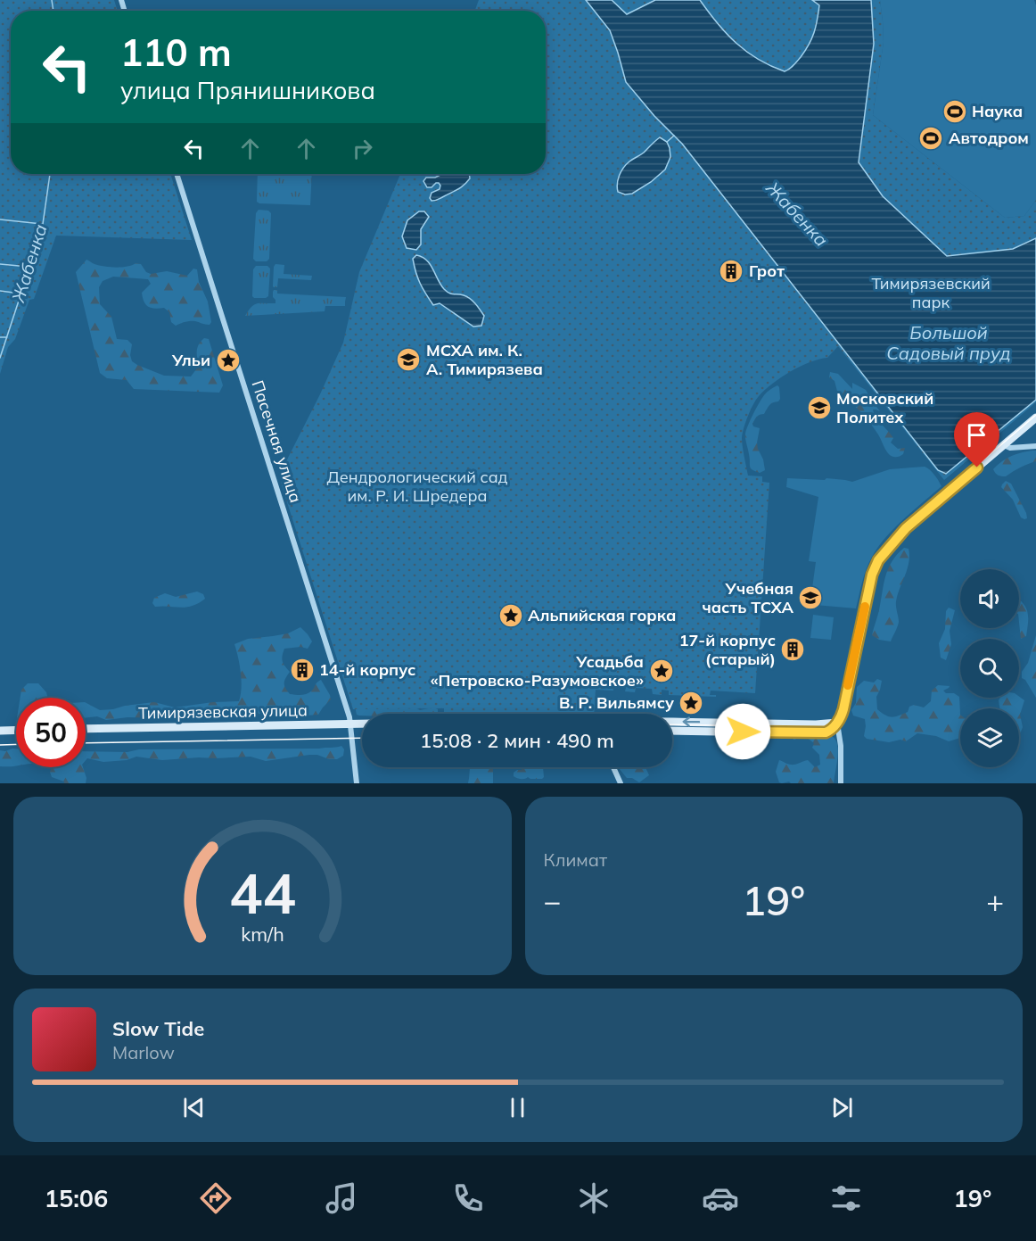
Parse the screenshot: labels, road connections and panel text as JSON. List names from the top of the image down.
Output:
{
  "streets": {
    "main road": ["Тимирязевская улица"],
    "street": ["Пасечная улица"]
  },
  "crossings": [
    ["Пасечная улица", "Тимирязевская улица"]
  ],
  "water": ["Жабенка", "Большой Садовый пруд"],
  "parks": ["Тимирязевский парк", "Дендрологический сад им. Р. И. Шредера"],
  "places": {
    "sports": ["Наука", "Автодром"],
    "building": ["Грот", "17-й корпус (старый)", "14-й корпус"],
    "school or university": ["МСХА им. К. А. Тимирязева", "Московский Политех", "Учебная часть ТСХА"],
    "place": [
      "Ульи",
      "Альпийская горка",
      "Усадьба «Петровско-Разумовское»",
      "В. Р. Вильямсу"
    ]
  },
  "page": {
    "turn": ["110 m", "улица Прянишникова"],
    "limit": "50",
    "trip": "15:08 · 2 мин · 490 m",
    "tile": "Климат",
    "heat": ["−", "19°", "+"],
    "song": ["Slow Tide", "Marlow"],
    "tabs": ["15:06", "19°"],
    "gauge": ["44", "km/h"]
  }
}
